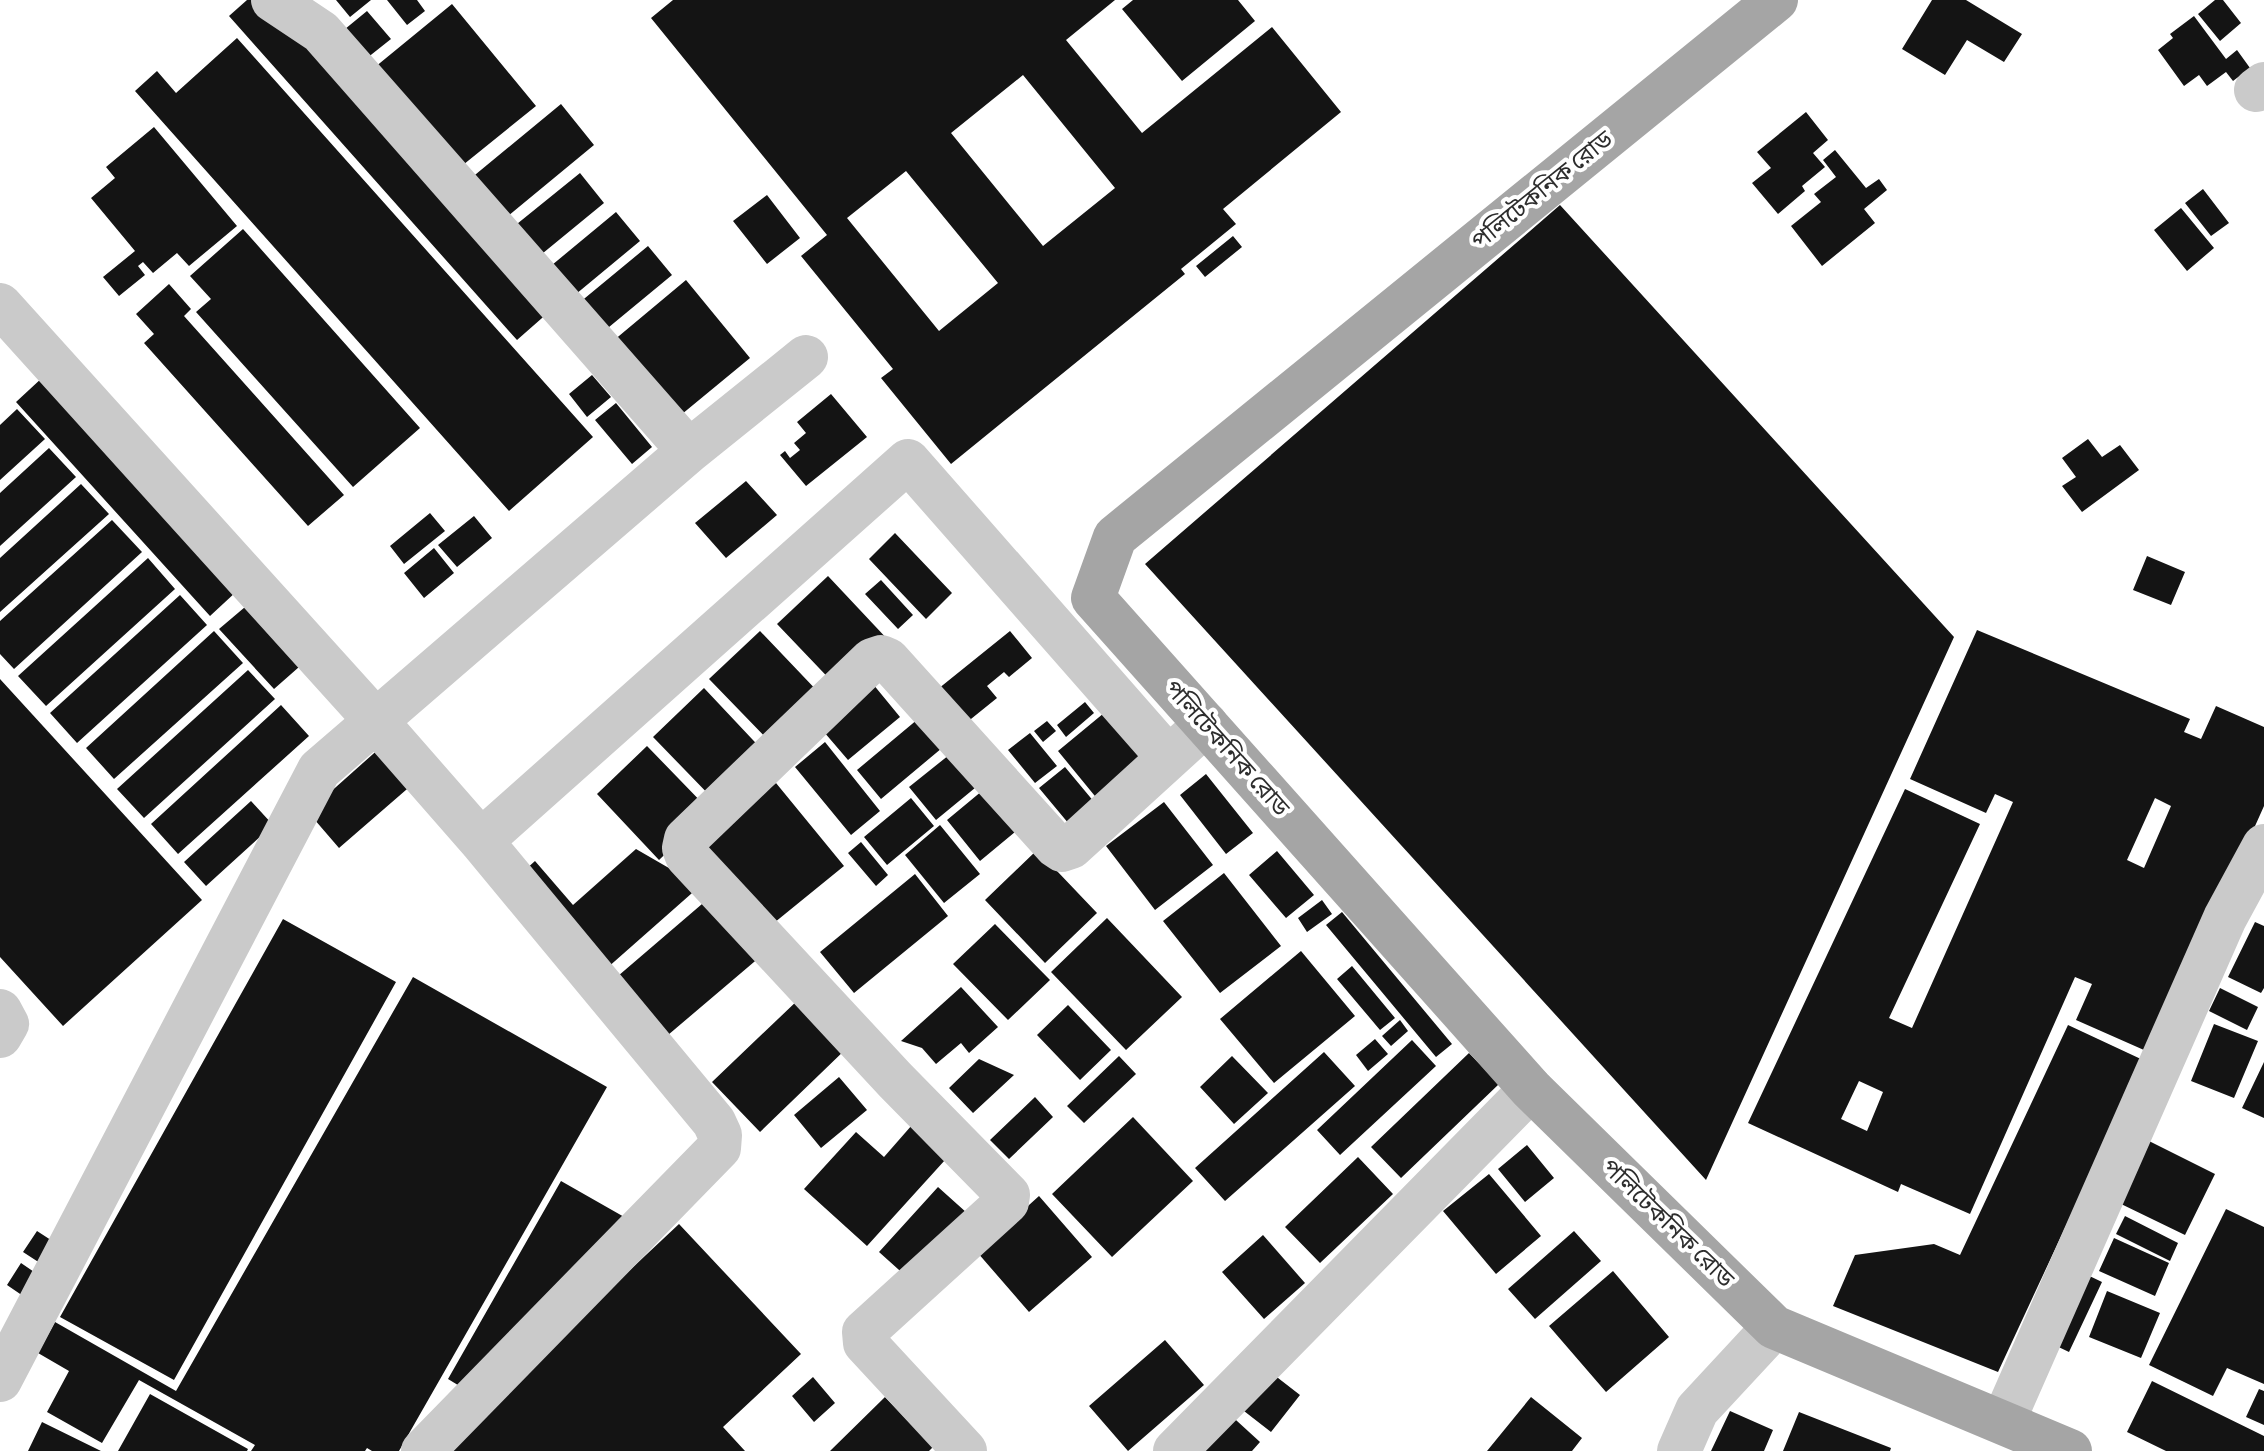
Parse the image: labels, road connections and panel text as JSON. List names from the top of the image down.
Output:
{
  "streets": {
    "main road": ["পলিটেকনিক রোড"]
  }
}
